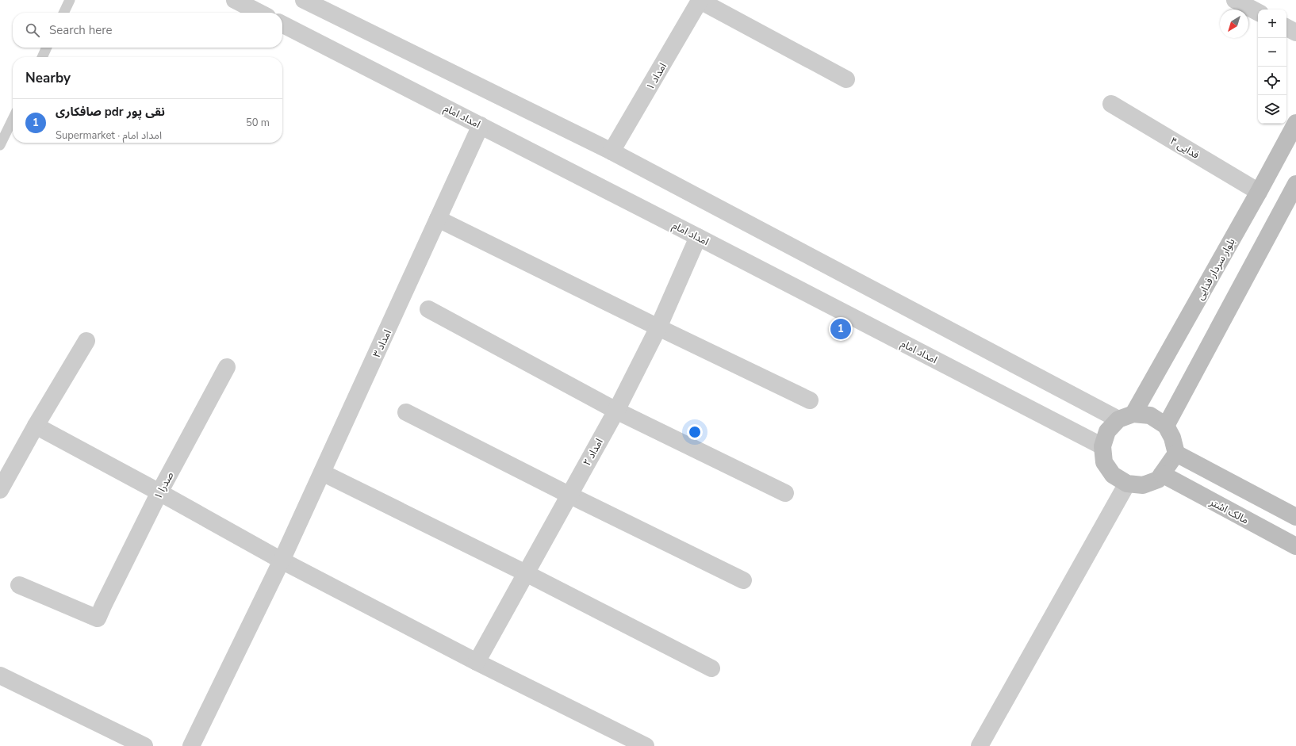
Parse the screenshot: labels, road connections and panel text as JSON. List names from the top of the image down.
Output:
{
  "streets": {
    "main road": ["بلوار سردار فدایی", "مالک اشتر"],
    "street": [
      "امداد ۱",
      "امداد امام",
      "فدایی ۴",
      "امداد ۳",
      "امداد ۲",
      "صدرا ۱"
    ]
  },
  "crossings": [
    ["امداد امام", "بلوار سردار فدایی"],
    ["امداد امام", "امداد ۳"],
    ["امداد امام", "امداد ۲"],
    ["امداد امام", "مالک اشتر"],
    ["فدایی ۴", "بلوار سردار فدایی"],
    ["بلوار سردار فدایی", "مالک اشتر"]
  ],
  "north": "bottom left",
  "page": {
    "map_buttons": ["+", "−"],
    "search": "Search here",
    "heading": "Nearby",
    "list": [
      {
        "mark": "1",
        "name": "صافکاری pdr نقی پور",
        "note": "Supermarket · امداد امام",
        "value": "50 m"
      }
    ],
    "pins": "1"
  }
}
